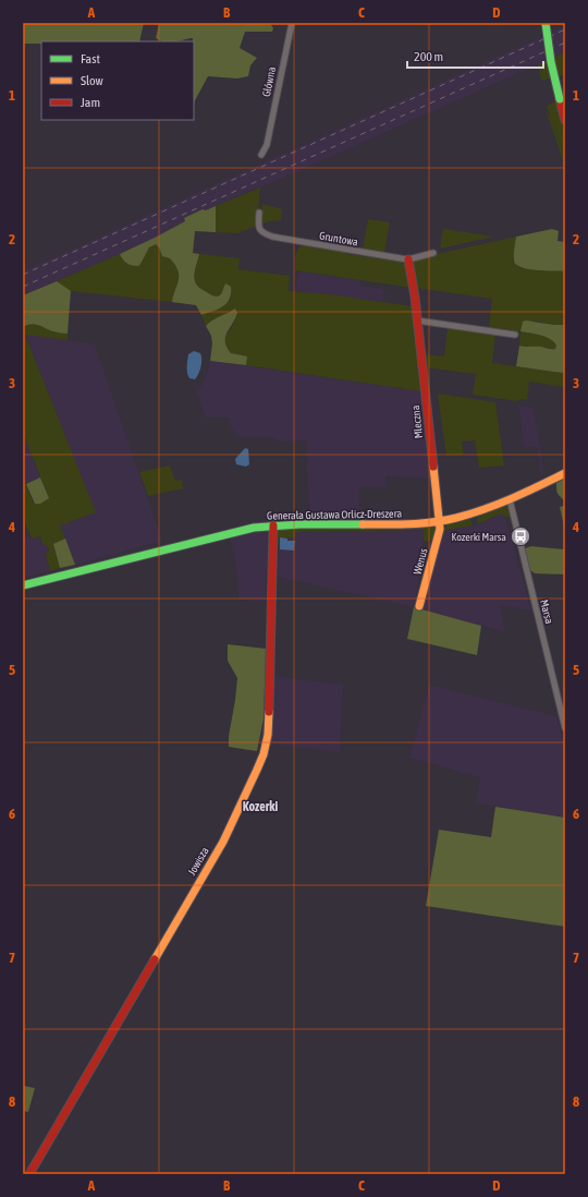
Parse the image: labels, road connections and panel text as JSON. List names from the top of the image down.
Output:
{
  "streets": {
    "street": [
      "Główna",
      "Gruntowa",
      "Mleczna",
      "Generała Gustawa Orlicz-Dreszera",
      "Wenus",
      "Marsa",
      "Jowisza"
    ]
  },
  "crossings": [
    ["Gruntowa", "Mleczna"],
    ["Mleczna", "Generała Gustawa Orlicz-Dreszera"],
    ["Mleczna", "Wenus"],
    ["Generała Gustawa Orlicz-Dreszera", "Wenus"],
    ["Generała Gustawa Orlicz-Dreszera", "Marsa"],
    ["Generała Gustawa Orlicz-Dreszera", "Jowisza"]
  ],
  "districts": ["Kozerki"],
  "places": {
    "bus stop": ["Kozerki Marsa"]
  },
  "legend": ["Fast", "Slow", "Jam"],
  "scale_bar": "200 m",
  "grid": {
    "columns": [
      "A",
      "B",
      "C",
      "D"
    ],
    "rows": [
      "1",
      "2",
      "3",
      "4",
      "5",
      "6",
      "7",
      "8"
    ]
  }
}
